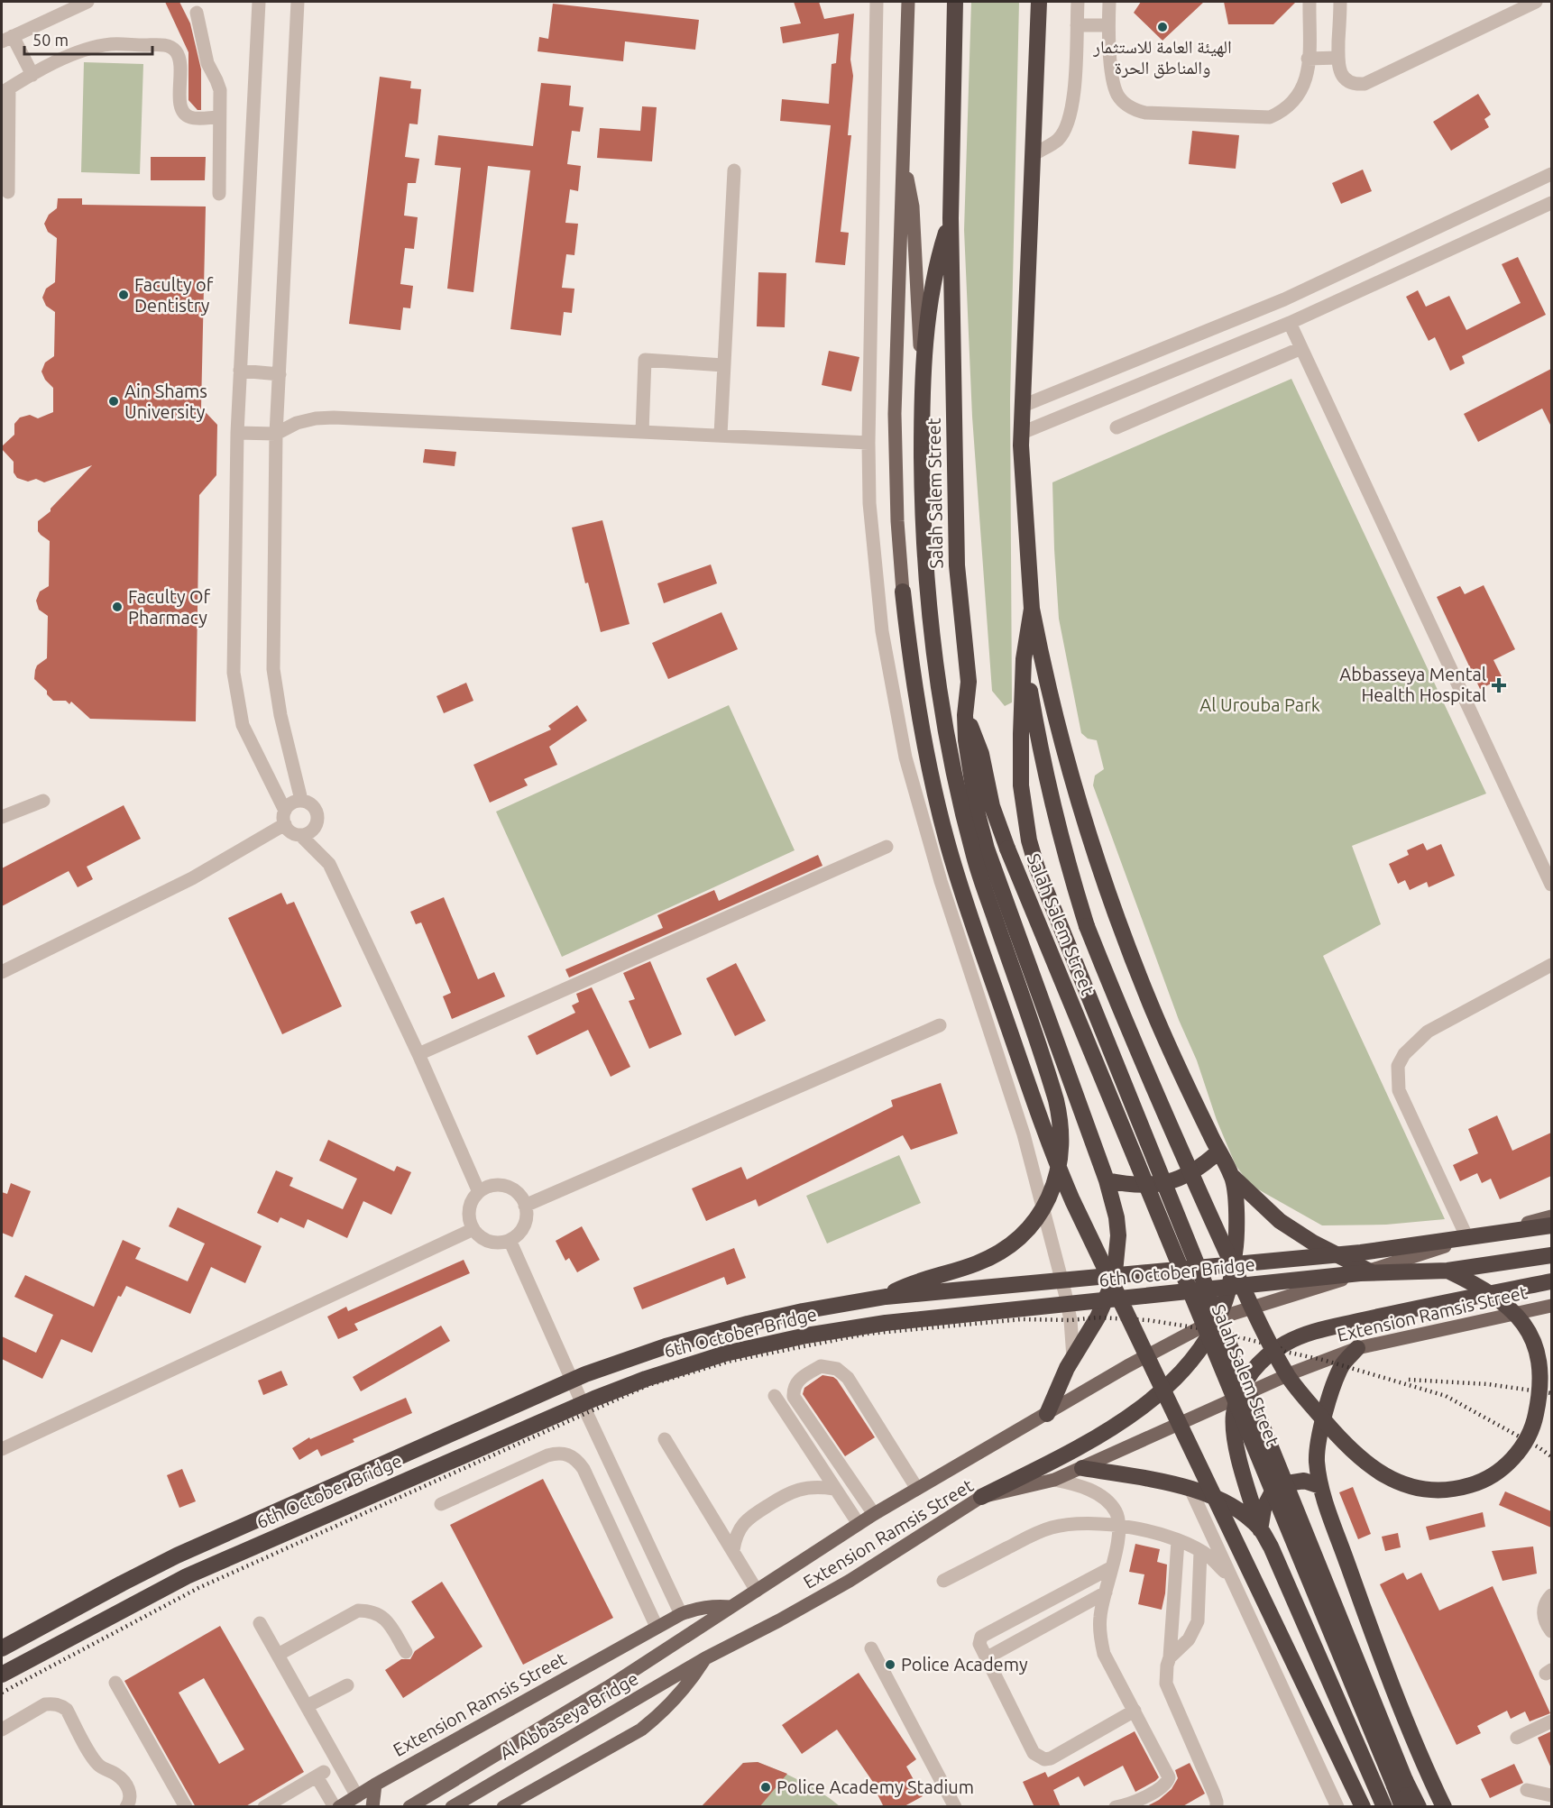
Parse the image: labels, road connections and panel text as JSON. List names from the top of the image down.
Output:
{
  "streets": {
    "highway": ["Salah Salem Street", "6th October Bridge"],
    "main road": ["Extension Ramsis Street", "Al Abbaseya Bridge"]
  },
  "crossings": [
    ["Extension Ramsis Street", "Al Abbaseya Bridge"]
  ],
  "parks": ["Al Urouba Park"],
  "places": {
    "other": [
      "الهيئة العامة للاستثمار والمناطق الحرة",
      "Faculty of Dentistry",
      "Ain Shams University",
      "Faculty Of Pharmacy",
      "Police Academy",
      "Police Academy Stadium"
    ],
    "health": ["Abbasseya Mental Health Hospital"]
  },
  "scale_bar": "50 m"
}
